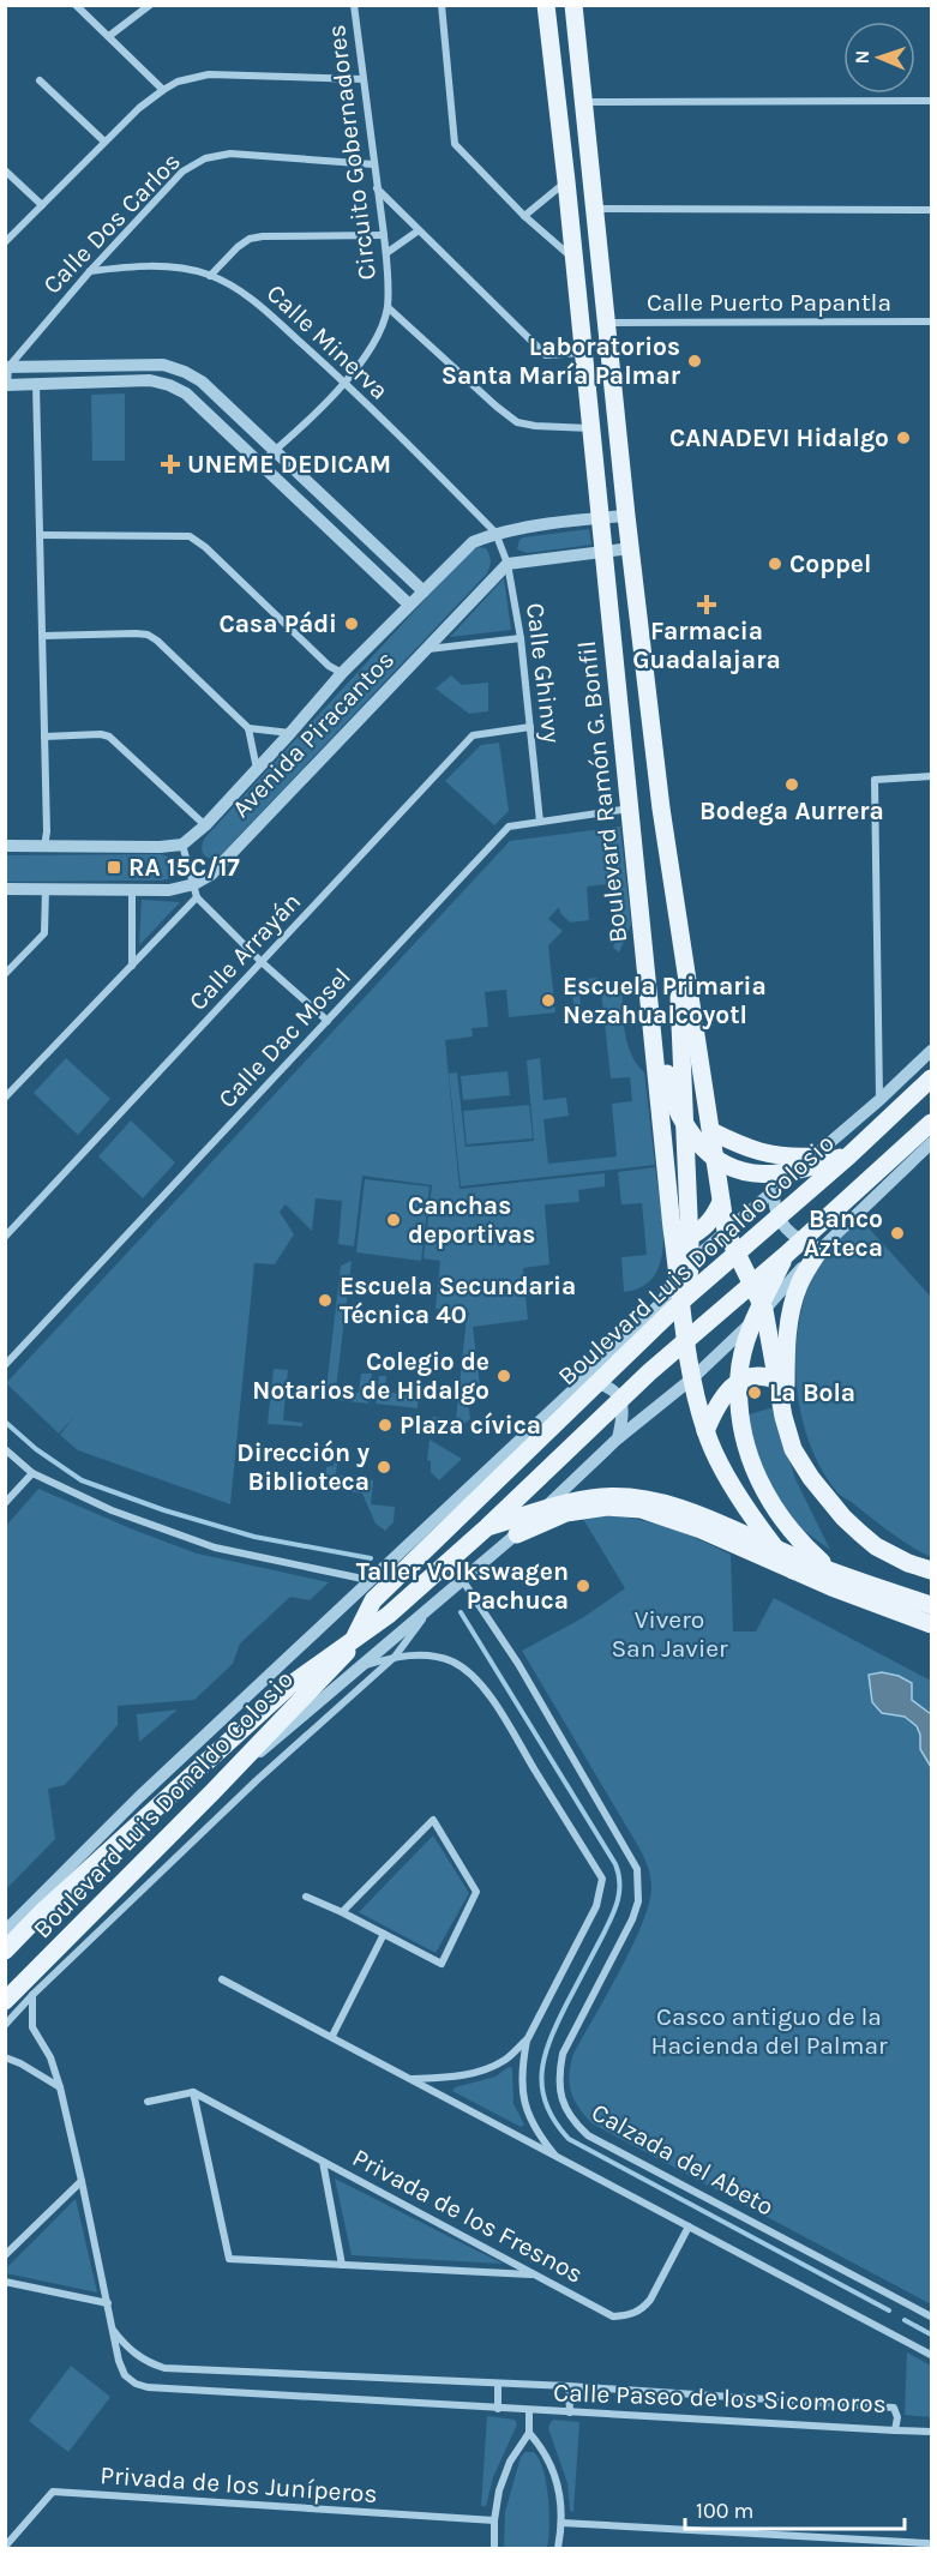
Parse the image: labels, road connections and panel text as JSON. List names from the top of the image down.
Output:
{
  "streets": {
    "main road": ["Boulevard Ramón G. Bonfil", "Boulevard Luis Donaldo Colosio"],
    "street": [
      "Circuito Gobernadores",
      "Calle Dos Carlos",
      "Calle Puerto Papantla",
      "Calle Minerva",
      "Calle Ghinvy",
      "Avenida Piracantos",
      "Calle Arrayán",
      "Calle Dac Mosel",
      "Calzada del Abeto",
      "Privada de los Fresnos",
      "Calle Paseo de los Sicomoros",
      "Privada de los Juníperos"
    ]
  },
  "crossings": [
    ["Circuito Gobernadores", "Calle Dos Carlos"],
    ["Circuito Gobernadores", "Calle Minerva"],
    ["Calle Dos Carlos", "Calle Minerva"],
    ["Calle Minerva", "Calle Ghinvy"],
    ["Calle Minerva", "Avenida Piracantos"],
    ["Calle Ghinvy", "Avenida Piracantos"],
    ["Calle Ghinvy", "Calle Arrayán"],
    ["Calle Ghinvy", "Calle Dac Mosel"],
    ["Avenida Piracantos", "Boulevard Ramón G. Bonfil"],
    ["Boulevard Ramón G. Bonfil", "Calle Dac Mosel"]
  ],
  "parks": ["Vivero San Javier", "Casco antiguo de la Hacienda del Palmar"],
  "places": {
    "other": [
      "Laboratorios Santa María Palmar",
      "CANADEVI Hidalgo",
      "Coppel",
      "Casa Pádi",
      "Bodega Aurrera",
      "Escuela Primaria Nezahualcoyotl",
      "Canchas deportivas",
      "Banco Azteca",
      "Escuela Secundaria Técnica 40",
      "Colegio de Notarios de Hidalgo",
      "La Bola",
      "Plaza cívica",
      "Dirección y Biblioteca",
      "Taller Volkswagen Pachuca"
    ],
    "health": ["UNEME DEDICAM", "Farmacia Guadalajara"],
    "transit": ["RA 15C/17"]
  },
  "scale_bar": "100 m",
  "north": "left"
}
